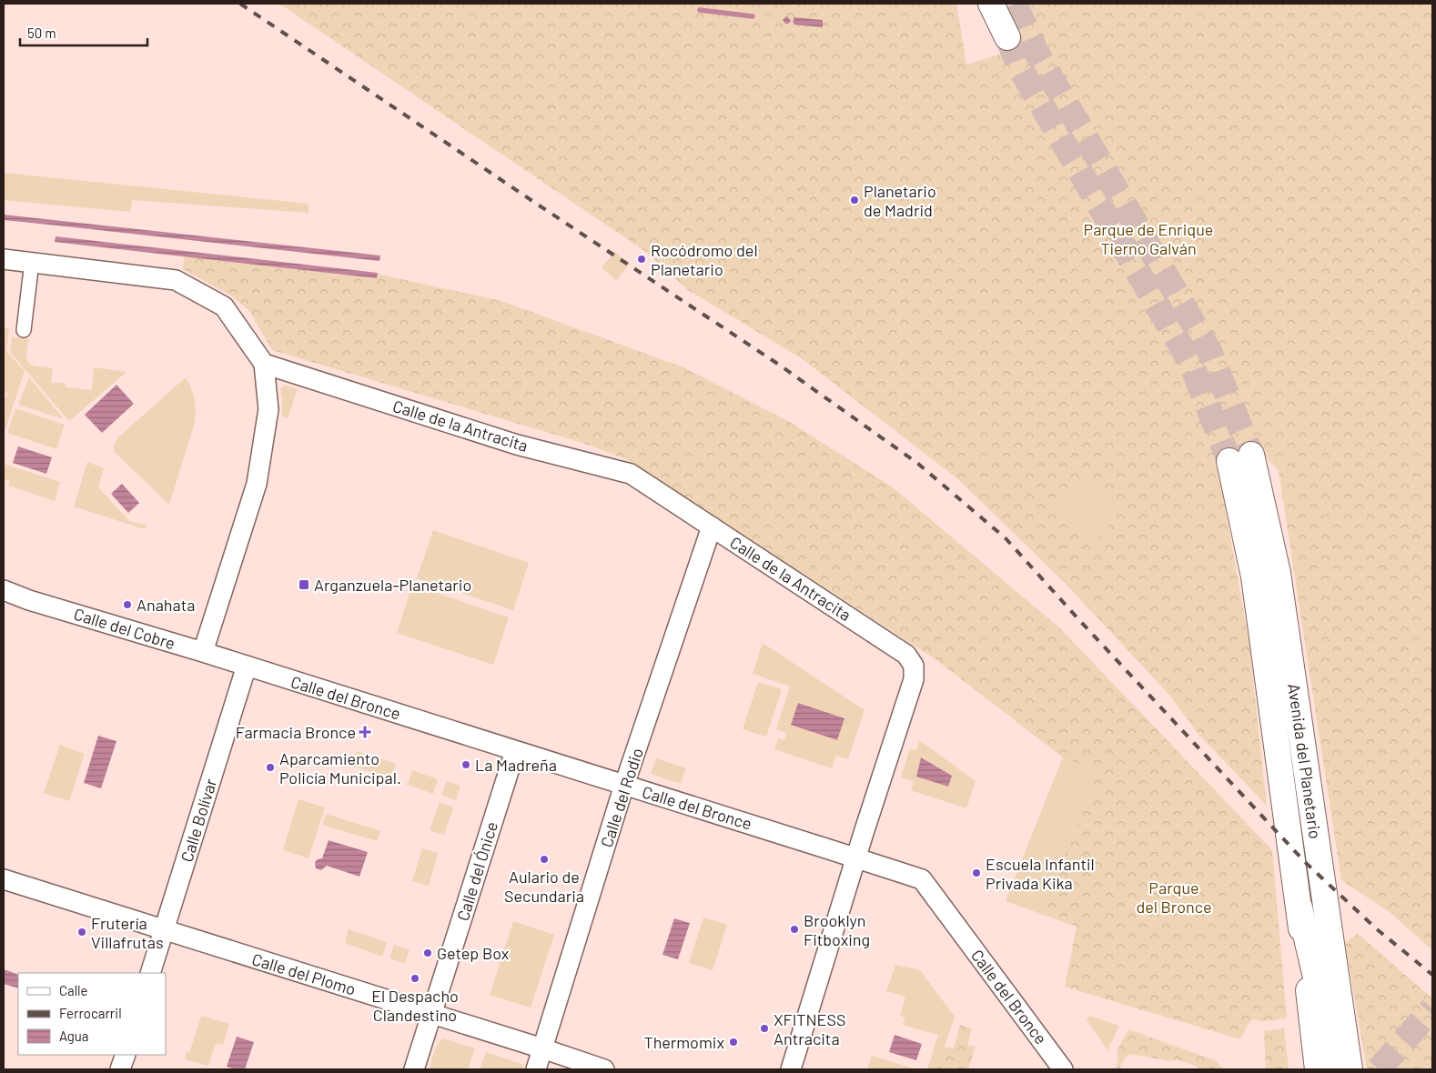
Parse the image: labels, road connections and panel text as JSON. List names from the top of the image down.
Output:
{
  "streets": {
    "main road": ["Avenida del Planetario"],
    "street": [
      "Calle de la Antracita",
      "Calle del Cobre",
      "Calle del Bronce",
      "Calle del Rodio",
      "Calle Bolívar",
      "Calle del Ónice",
      "Calle del Plomo"
    ]
  },
  "crossings": [
    ["Calle de la Antracita", "Calle del Bronce"],
    ["Calle de la Antracita", "Calle del Rodio"],
    ["Calle del Cobre", "Calle del Bronce"],
    ["Calle del Cobre", "Calle Bolívar"],
    ["Calle del Bronce", "Calle del Rodio"],
    ["Calle del Bronce", "Calle Bolívar"],
    ["Calle del Bronce", "Calle del Ónice"],
    ["Calle del Rodio", "Calle del Plomo"],
    ["Calle Bolívar", "Calle del Plomo"],
    ["Calle del Ónice", "Calle del Plomo"]
  ],
  "parks": ["Parque de Enrique Tierno Galván", "Parque del Bronce"],
  "places": {
    "other": [
      "Planetario de Madrid",
      "Rocódromo del Planetario",
      "Anahata",
      "La Madreña",
      "Aparcamiento Policía Municipal.",
      "Aulario de Secundaria",
      "Escuela Infantil Privada Kika",
      "Brooklyn Fitboxing",
      "Frutería Villafrutas",
      "Getep Box",
      "El Despacho Clandestino",
      "XFITNESS Antracita",
      "Thermomix"
    ],
    "transit": ["Arganzuela-Planetario"],
    "health": ["Farmacia Bronce"]
  },
  "legend": ["Calle", "Ferrocarril", "Agua"],
  "scale_bar": "50 m"
}
